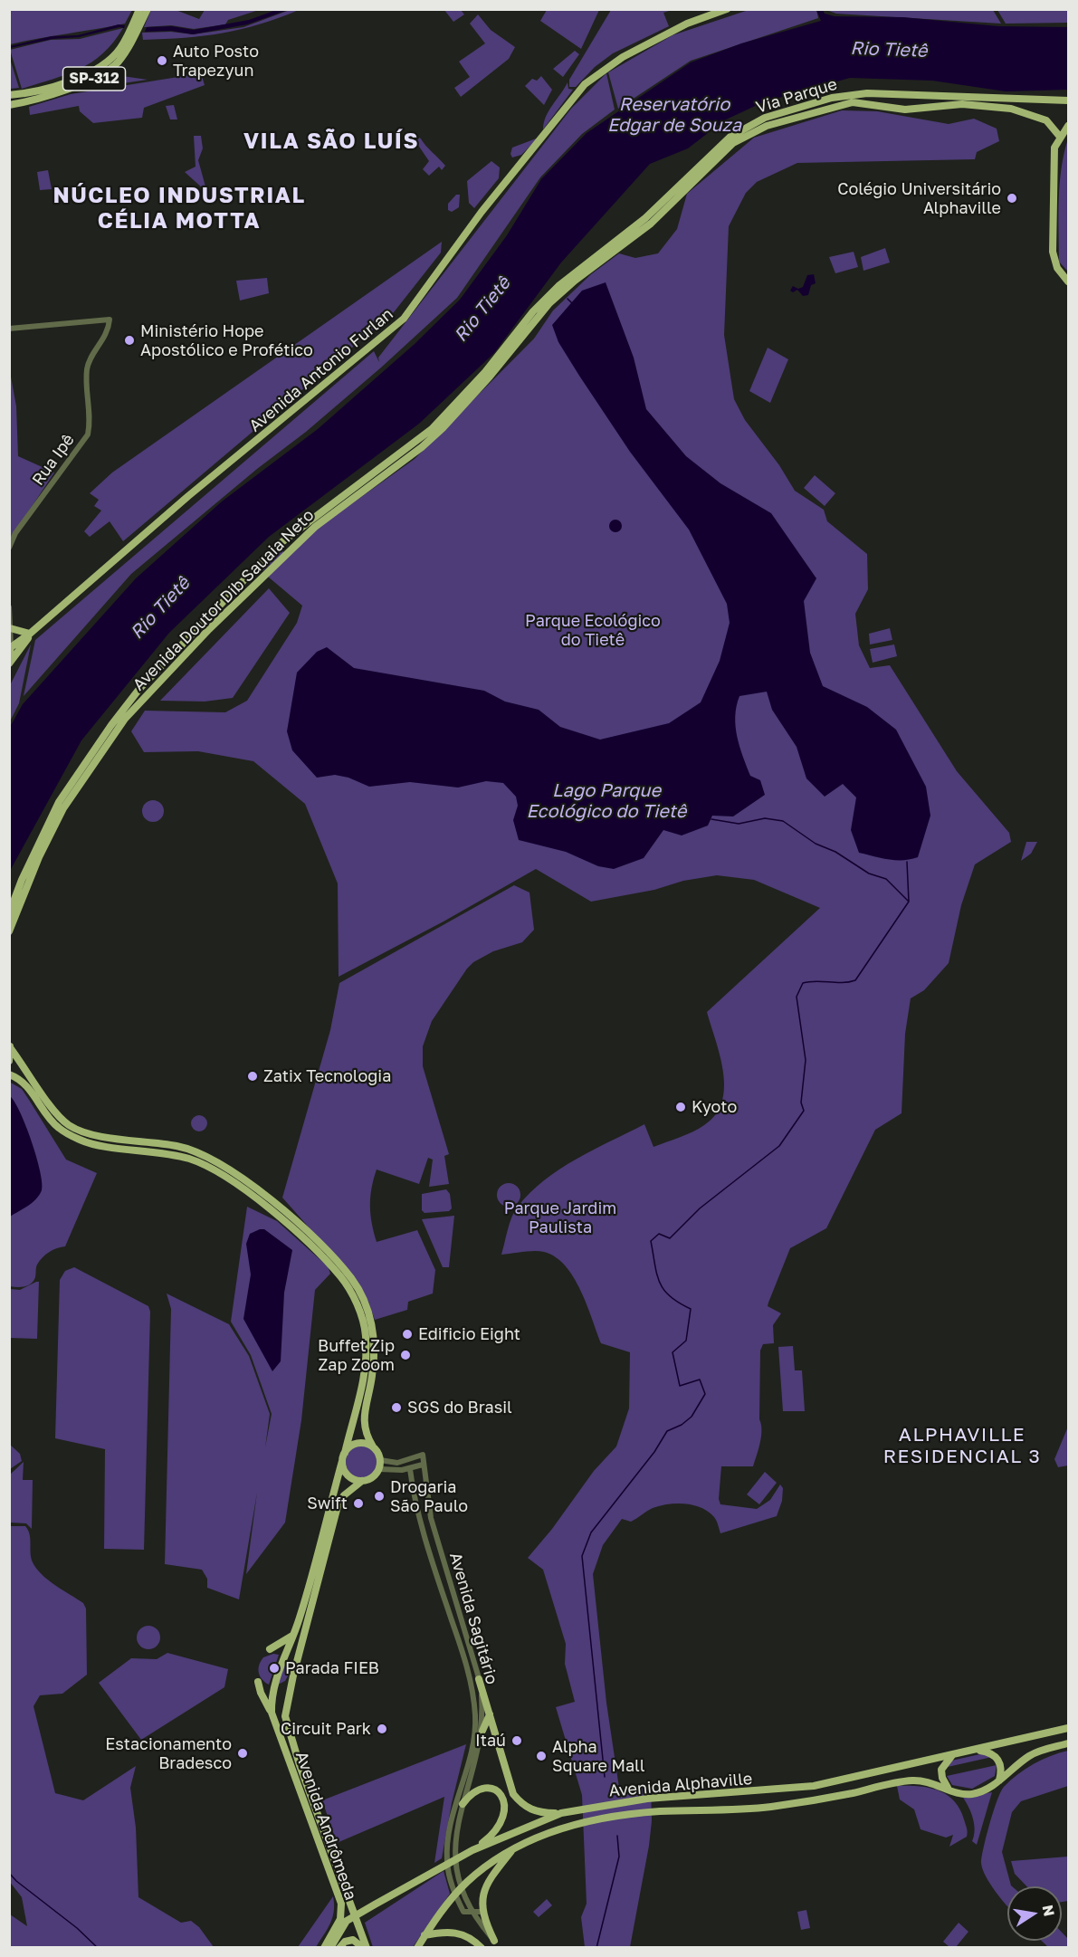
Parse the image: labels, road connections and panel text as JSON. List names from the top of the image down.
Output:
{
  "streets": {
    "main road": [
      "SP-312",
      "Via Parque",
      "Avenida Antonio Furlan",
      "Avenida Doutor Dib Sauaia Neto",
      "Avenida Alphaville",
      "Avenida Andrômeda"
    ],
    "street": ["Rua Ipê", "Avenida Sagitário"]
  },
  "crossings": [
    ["Via Parque", "Avenida Doutor Dib Sauaia Neto"],
    ["Avenida Sagitário", "Avenida Andrômeda"]
  ],
  "districts": ["VILA SÃO LUÍS", "NÚCLEO INDUSTRIAL CÉLIA MOTTA", "ALPHAVILLE RESIDENCIAL 3"],
  "water": ["Rio Tietê", "Reservatório Edgar de Souza", "Lago Parque Ecológico do Tietê"],
  "parks": ["Parque Ecológico do Tietê", "Parque Jardim Paulista"],
  "places": [
    "Auto Posto Trapezyun",
    "Colégio Universitário Alphaville",
    "Ministério Hope Apostólico e Profético",
    "Zatix Tecnologia",
    "Kyoto",
    "Edificio Eight",
    "Buffet Zip Zap Zoom",
    "SGS do Brasil",
    "Drogaria São Paulo",
    "Swift",
    "Parada FIEB",
    "Circuit Park",
    "Itaú",
    "Estacionamento Bradesco",
    "Alpha Square Mall"
  ],
  "north": "right"
}
